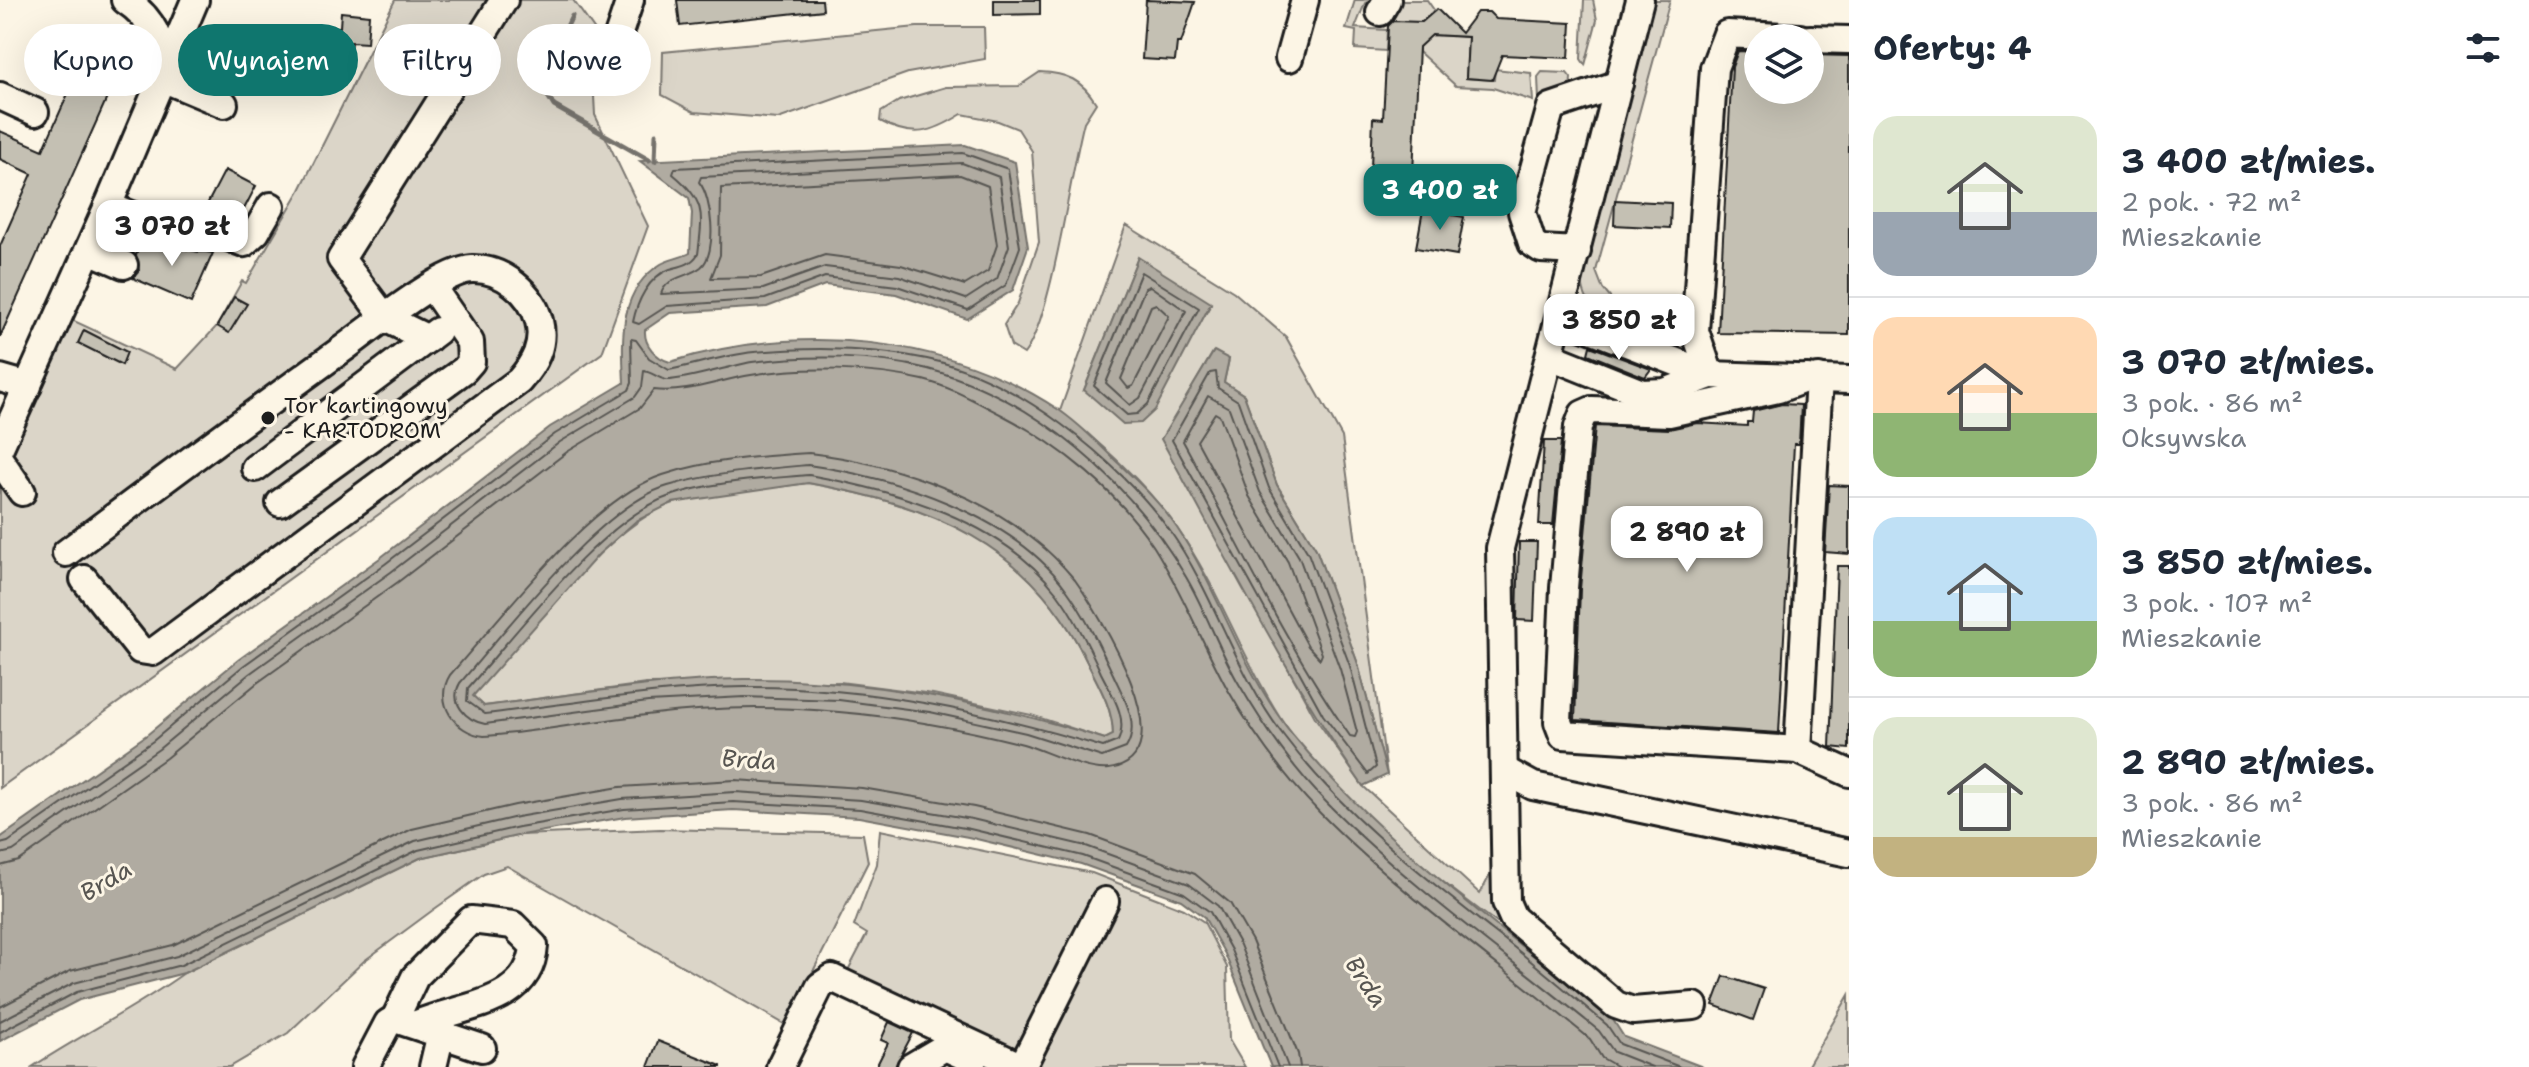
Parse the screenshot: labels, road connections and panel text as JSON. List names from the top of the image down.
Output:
{
  "water": ["Brda"],
  "places": ["Tor kartingowy - KARTODROM"],
  "page": {
    "heading": "Oferty: 4",
    "chip": [
      "Kupno",
      "Wynajem",
      "Filtry",
      "Nowe"
    ],
    "list": [
      {
        "name": "3 400 zł/mies.",
        "note": "2 pok. · 72 m² · Mieszkanie"
      },
      {
        "name": "3 070 zł/mies.",
        "note": "3 pok. · 86 m² · Oksywska"
      },
      {
        "name": "3 850 zł/mies.",
        "note": "3 pok. · 107 m² · Mieszkanie"
      },
      {
        "name": "2 890 zł/mies.",
        "note": "3 pok. · 86 m² · Mieszkanie"
      }
    ],
    "price": [
      "3 400 zł",
      "3 070 zł",
      "3 850 zł",
      "2 890 zł"
    ]
  }
}
